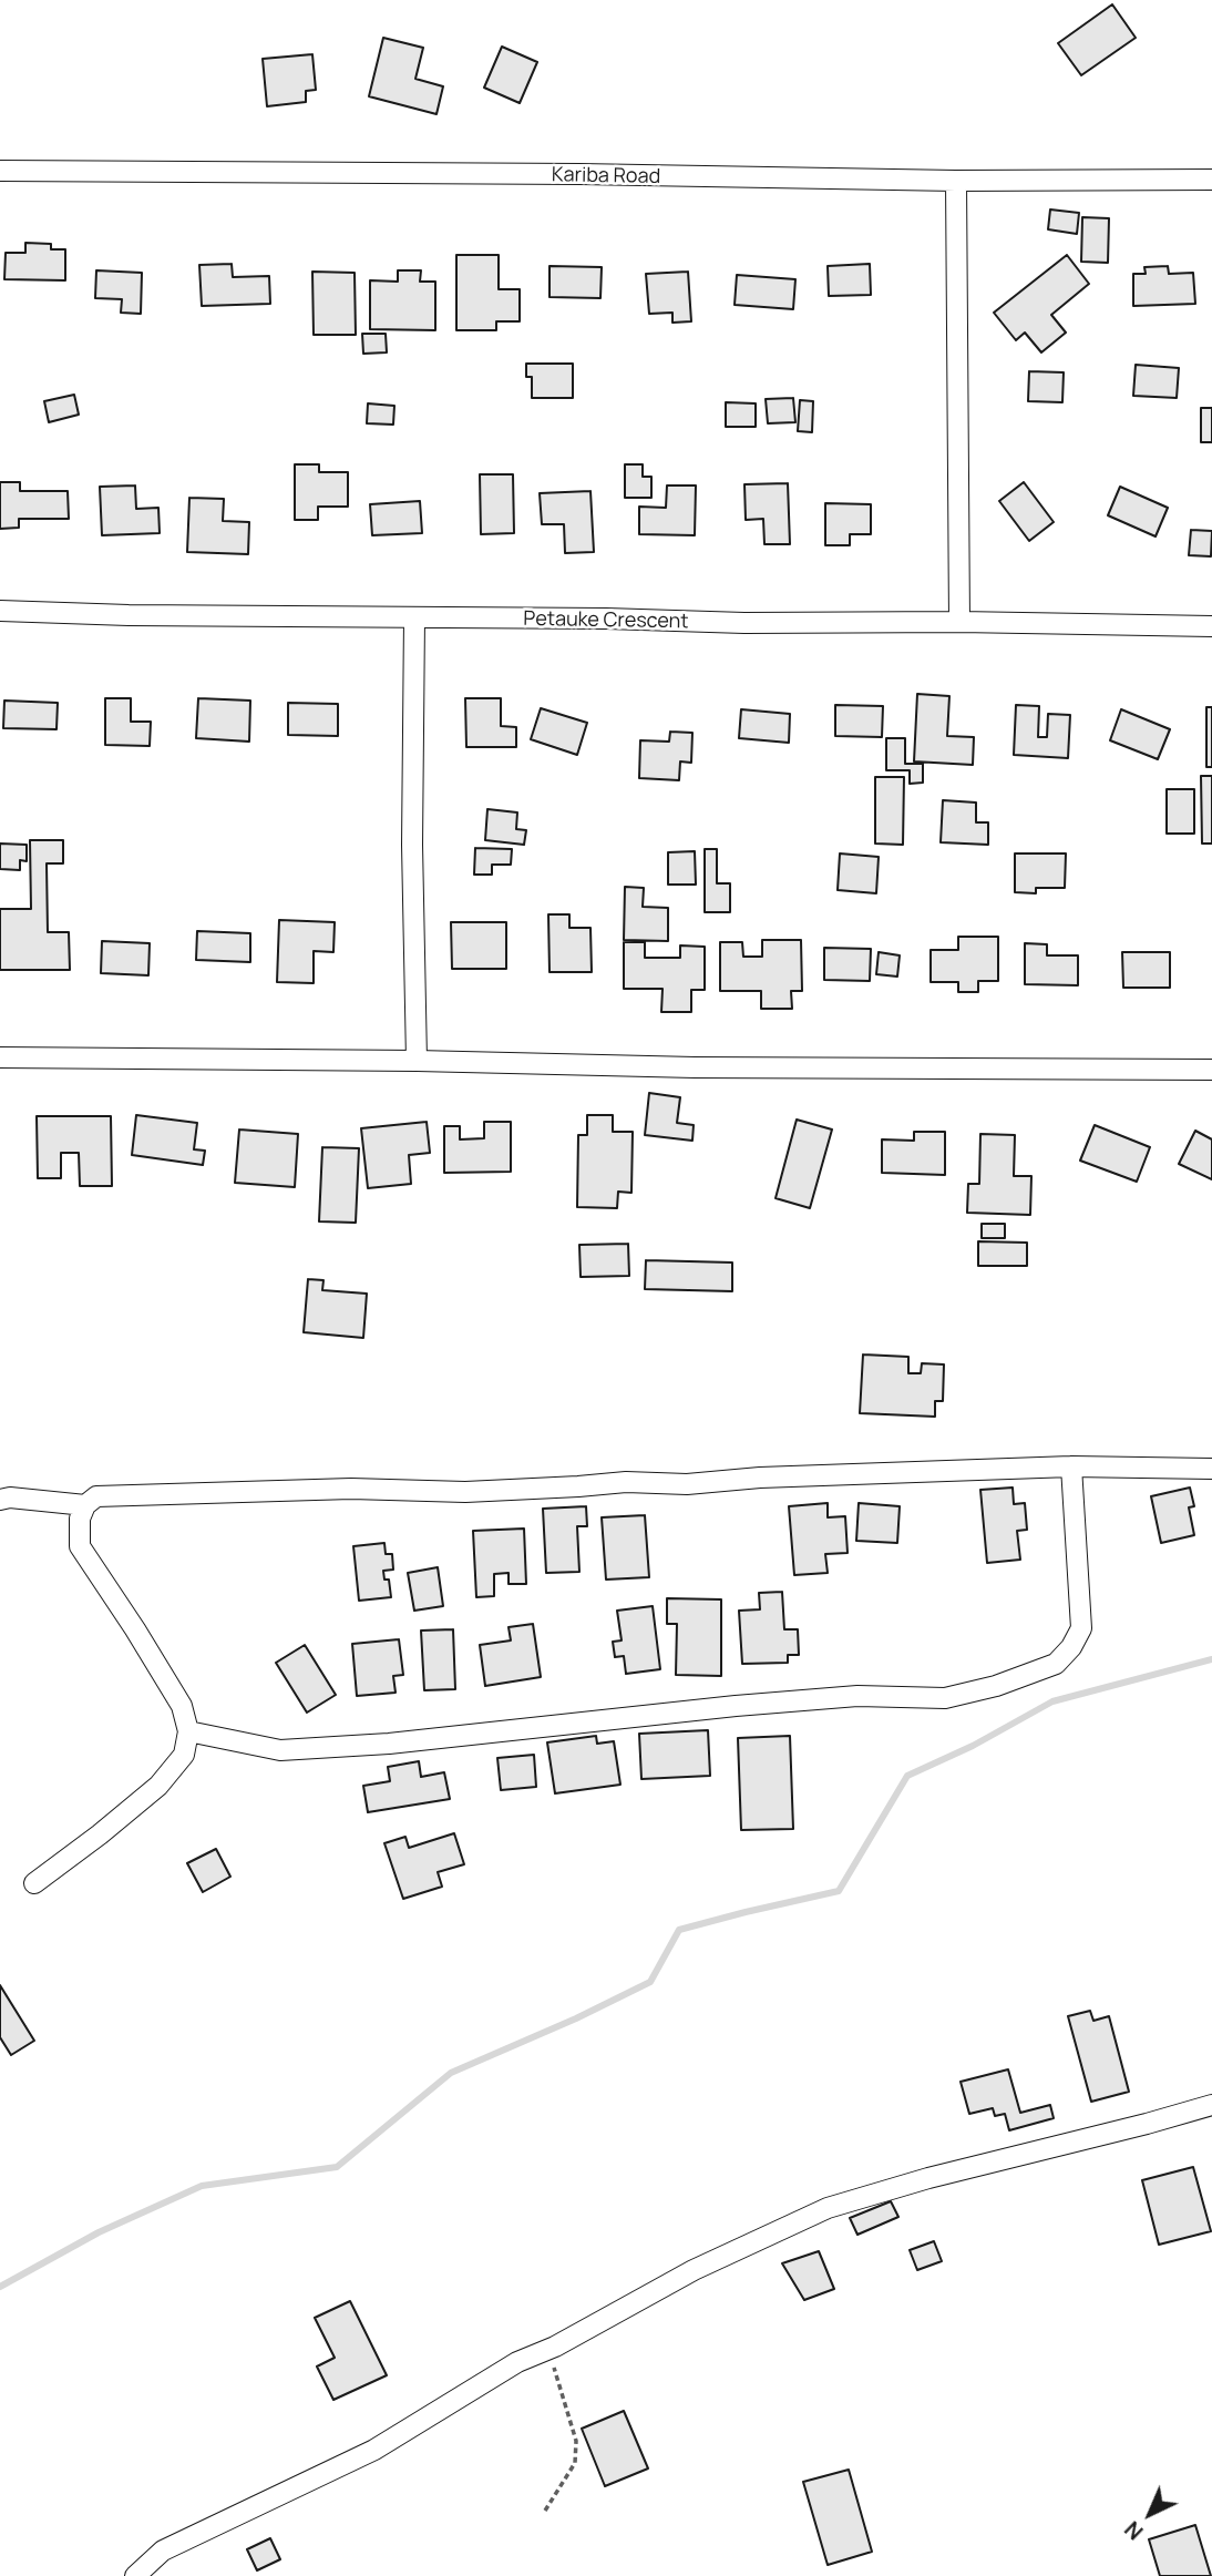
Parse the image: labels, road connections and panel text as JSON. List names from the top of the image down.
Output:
{
  "streets": {
    "street": ["Kariba Road", "Petauke Crescent"]
  },
  "north": "bottom left"
}
